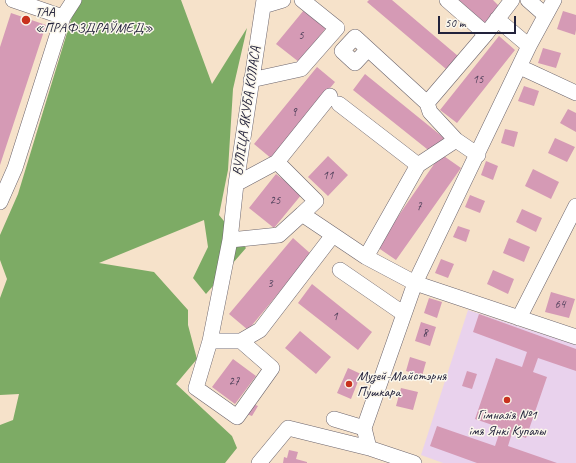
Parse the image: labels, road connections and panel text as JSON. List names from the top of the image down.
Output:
{
  "streets": {
    "street": ["ВУЛІЦА ЯКУБА КОЛАСА"]
  },
  "places": ["ТАА «ПРАФЗДРАЎМЕД»", "Музей-Майстэрня Пушкара", "Гімназія №1 імя Янкі Купалы"],
  "house_numbers": [
    "5",
    "15",
    "9",
    "11",
    "25",
    "7",
    "3",
    "64",
    "1",
    "8",
    "27"
  ],
  "scale_bar": "50 m"
}
